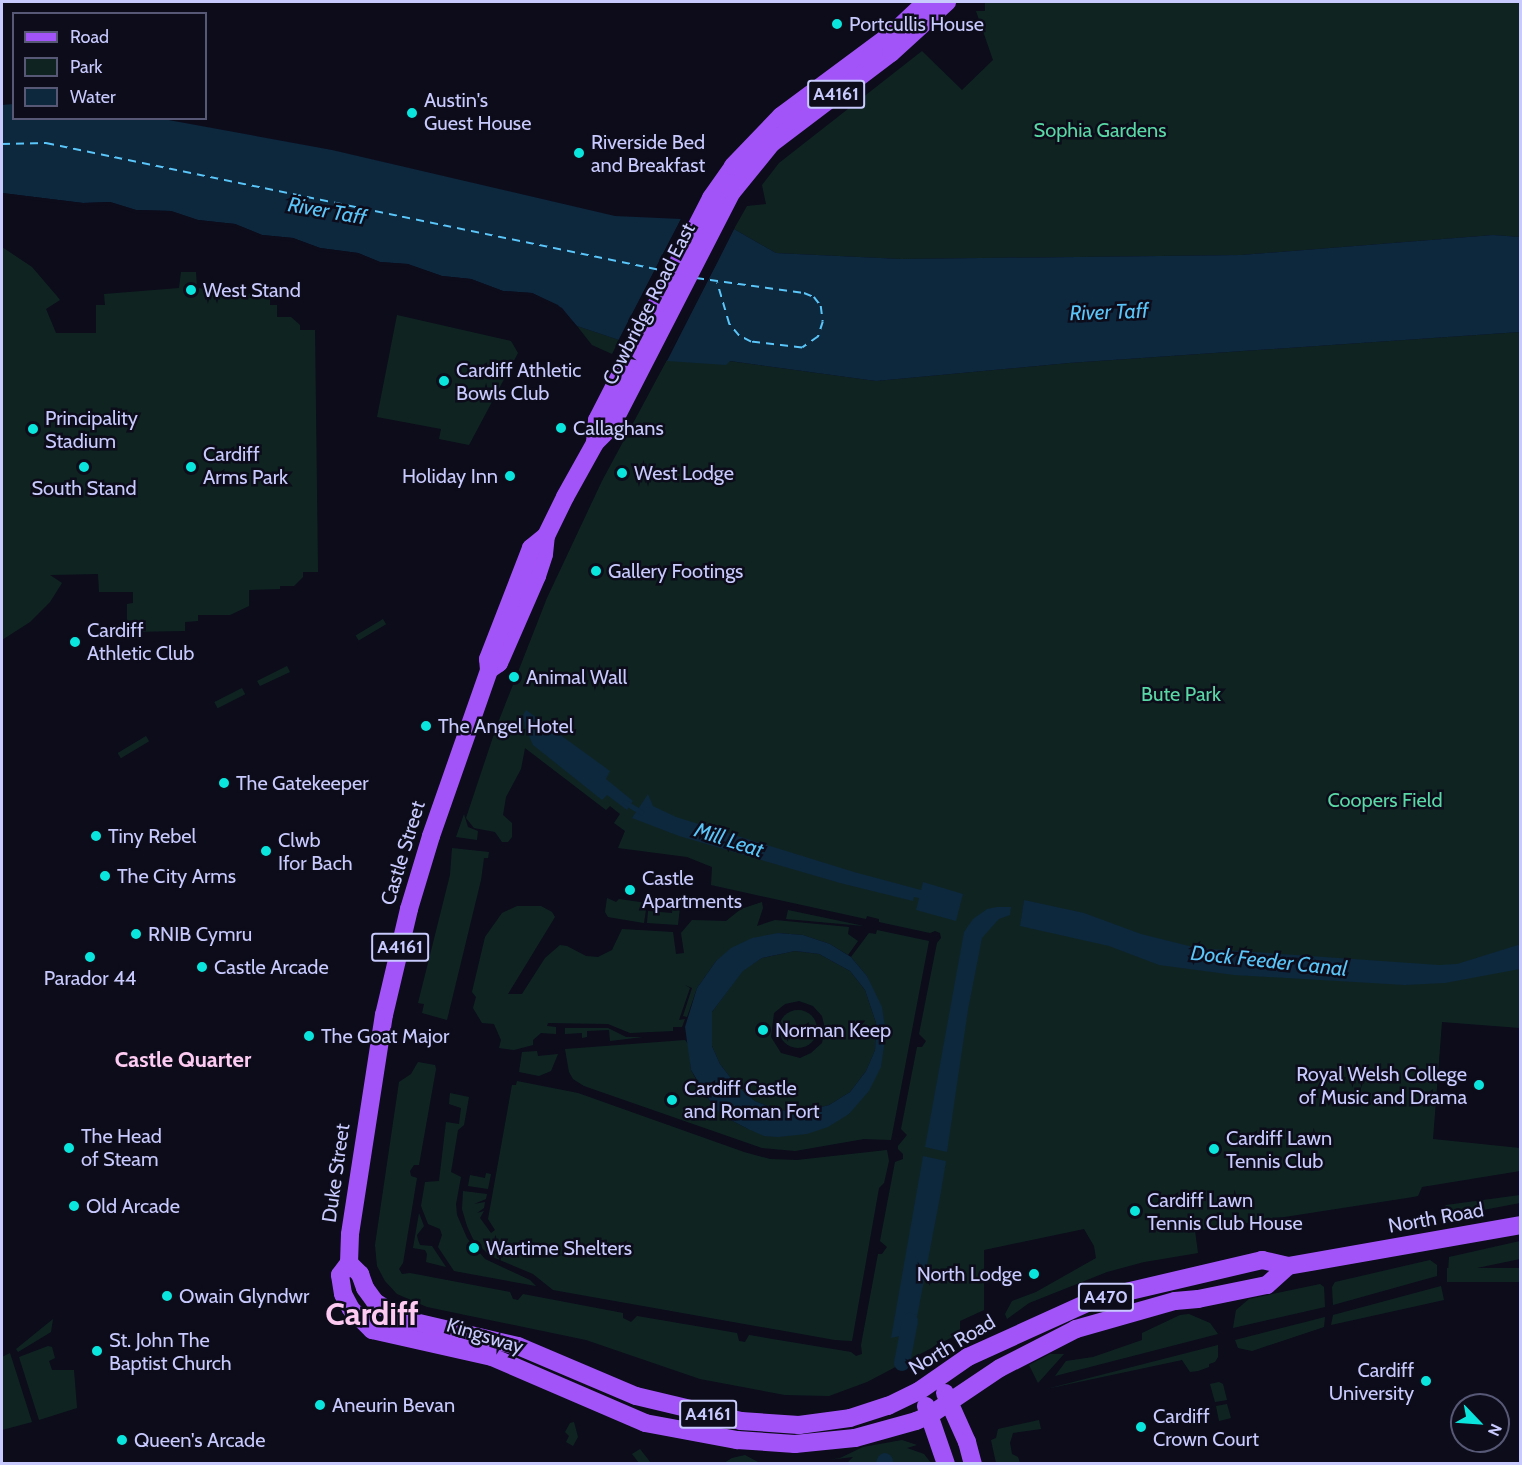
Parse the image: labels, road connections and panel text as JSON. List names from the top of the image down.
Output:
{
  "streets": {
    "main road": [
      "A4161",
      "Cowbridge Road East",
      "Castle Street",
      "Duke Street",
      "North Road",
      "A470",
      "Kingsway"
    ]
  },
  "crossings": [
    ["Cowbridge Road East", "Castle Street"],
    ["Castle Street", "Duke Street"],
    ["Duke Street", "Kingsway"],
    ["North Road", "A470"],
    ["North Road", "Kingsway"],
    ["A470", "Kingsway"]
  ],
  "districts": ["Castle Quarter", "Cardiff"],
  "water": ["River Taff", "Mill Leat", "Dock Feeder Canal"],
  "parks": ["Sophia Gardens", "Bute Park", "Coopers Field"],
  "places": [
    "Portcullis House",
    "Austin's Guest House",
    "Riverside Bed and Breakfast",
    "West Stand",
    "Cardiff Athletic Bowls Club",
    "Callaghans",
    "Principality Stadium",
    "South Stand",
    "Cardiff Arms Park",
    "West Lodge",
    "Holiday Inn",
    "Gallery Footings",
    "Cardiff Athletic Club",
    "Animal Wall",
    "The Angel Hotel",
    "The Gatekeeper",
    "Tiny Rebel",
    "Clwb Ifor Bach",
    "The City Arms",
    "Castle Apartments",
    "RNIB Cymru",
    "Parador 44",
    "Castle Arcade",
    "Norman Keep",
    "The Goat Major",
    "Royal Welsh College of Music and Drama",
    "Cardiff Castle and Roman Fort",
    "The Head of Steam",
    "Cardiff Lawn Tennis Club",
    "Old Arcade",
    "Cardiff Lawn Tennis Club House",
    "Wartime Shelters",
    "North Lodge",
    "Owain Glyndwr",
    "St. John The Baptist Church",
    "Cardiff University",
    "Aneurin Bevan",
    "Cardiff Crown Court",
    "Queen's Arcade"
  ],
  "legend": ["Road", "Park", "Water"],
  "north": "bottom right"
}
